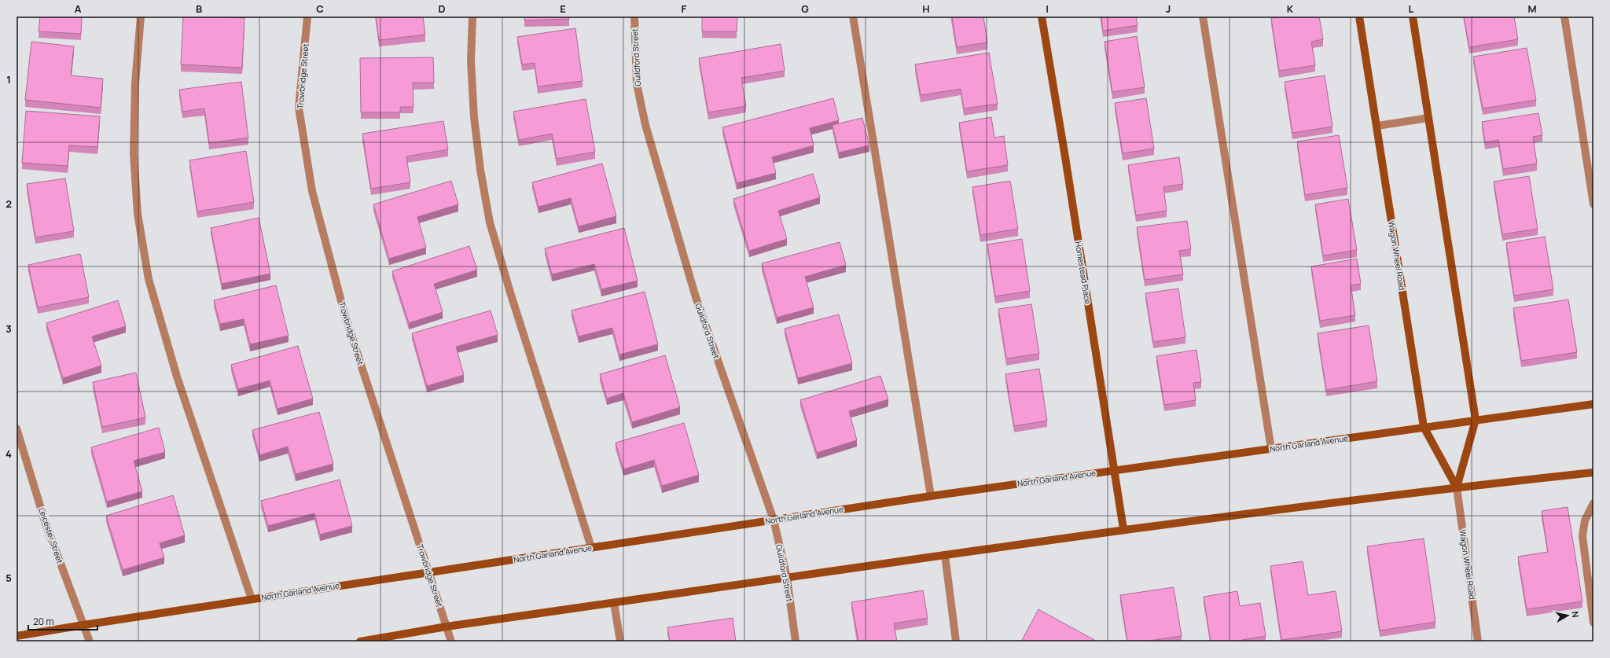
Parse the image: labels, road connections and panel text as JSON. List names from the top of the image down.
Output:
{
  "streets": {
    "main road": ["Wagon Wheel Road", "Homestead Place", "North Garland Avenue"],
    "street": ["Guildford Street", "Trowbridge Street", "Leicester Street"]
  },
  "crossings": [
    ["Guildford Street", "North Garland Avenue"],
    ["Trowbridge Street", "North Garland Avenue"],
    ["Wagon Wheel Road", "North Garland Avenue"],
    ["Homestead Place", "North Garland Avenue"],
    ["North Garland Avenue", "Leicester Street"]
  ],
  "scale_bar": "20 m",
  "north": "right",
  "grid": {
    "columns": [
      "A",
      "B",
      "C",
      "D",
      "E",
      "F",
      "G",
      "H",
      "I",
      "J",
      "K",
      "L",
      "M"
    ],
    "rows": [
      "1",
      "2",
      "3",
      "4",
      "5"
    ]
  }
}
